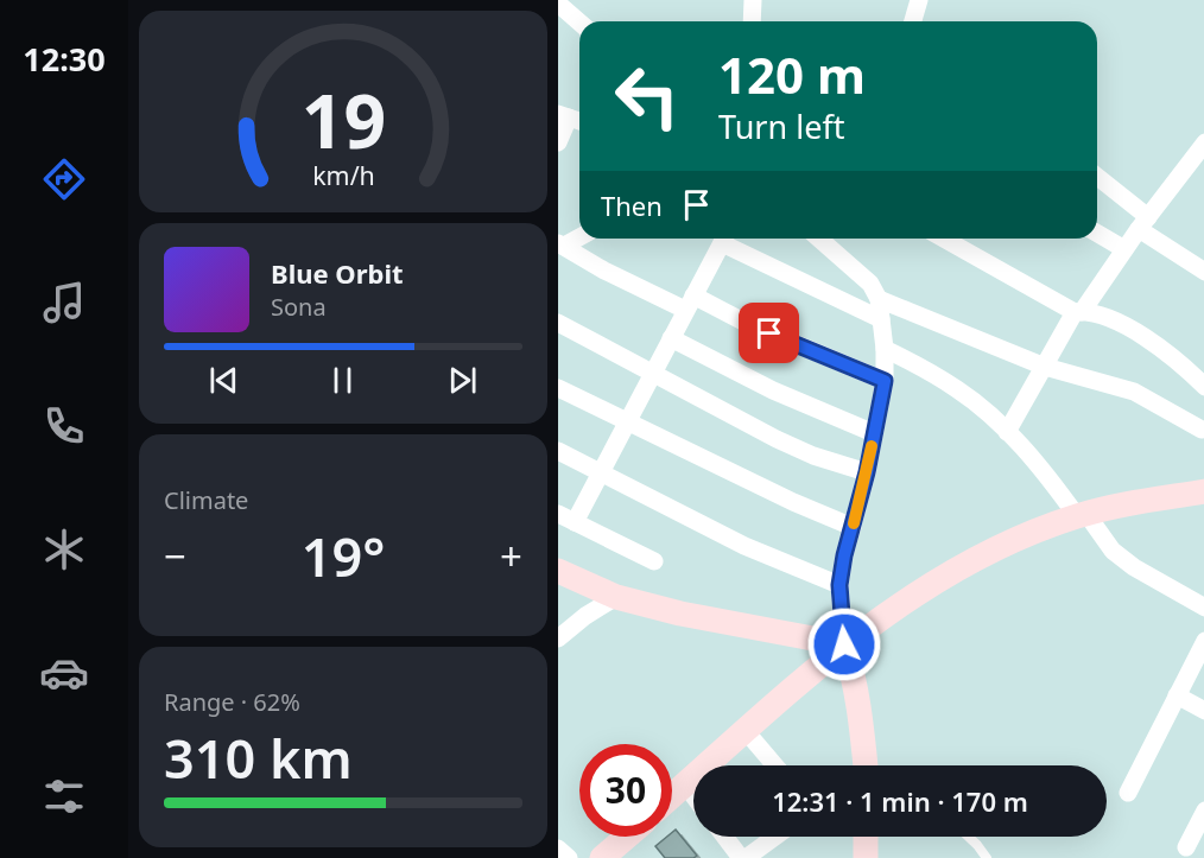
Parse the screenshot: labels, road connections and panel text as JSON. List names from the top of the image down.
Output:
{
  "page": {
    "tabs": "12:30",
    "turn": ["120 m", "Turn left"],
    "then": "Then",
    "song": ["Blue Orbit", "Sona"],
    "tile": [
      "Climate",
      ["Range · 62%", "310 km"]
    ],
    "heat": ["−", "19°", "+"],
    "limit": "30",
    "trip": "12:31 · 1 min · 170 m",
    "gauge": ["19", "km/h"]
  }
}
